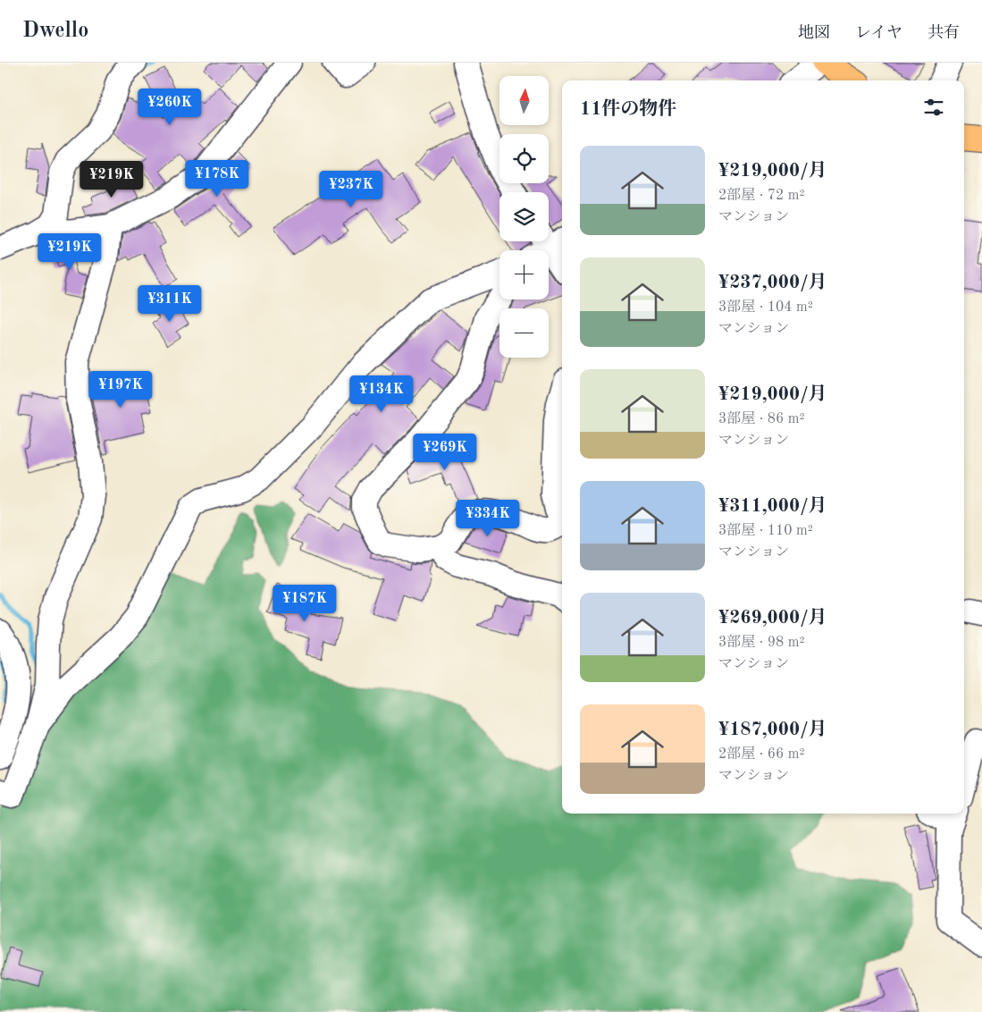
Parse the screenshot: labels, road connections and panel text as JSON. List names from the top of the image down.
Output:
{
  "north": "top",
  "page": {
    "header": "Dwello",
    "nav": ["地図", "レイヤ", "共有"],
    "map_buttons": ["+", "−"],
    "heading": "11件の物件",
    "price": [
      "¥260K",
      "¥178K",
      "¥219K",
      "¥237K",
      "¥219K",
      "¥311K",
      "¥197K",
      "¥134K",
      "¥269K",
      "¥334K",
      "¥187K"
    ],
    "list": [
      {
        "name": "¥219,000/月",
        "note": "2部屋 · 72 m² · マンション"
      },
      {
        "name": "¥237,000/月",
        "note": "3部屋 · 104 m² · マンション"
      },
      {
        "name": "¥219,000/月",
        "note": "3部屋 · 86 m² · マンション"
      },
      {
        "name": "¥311,000/月",
        "note": "3部屋 · 110 m² · マンション"
      },
      {
        "name": "¥269,000/月",
        "note": "3部屋 · 98 m² · マンション"
      },
      {
        "name": "¥187,000/月",
        "note": "2部屋 · 66 m² · マンション"
      }
    ]
  }
}
